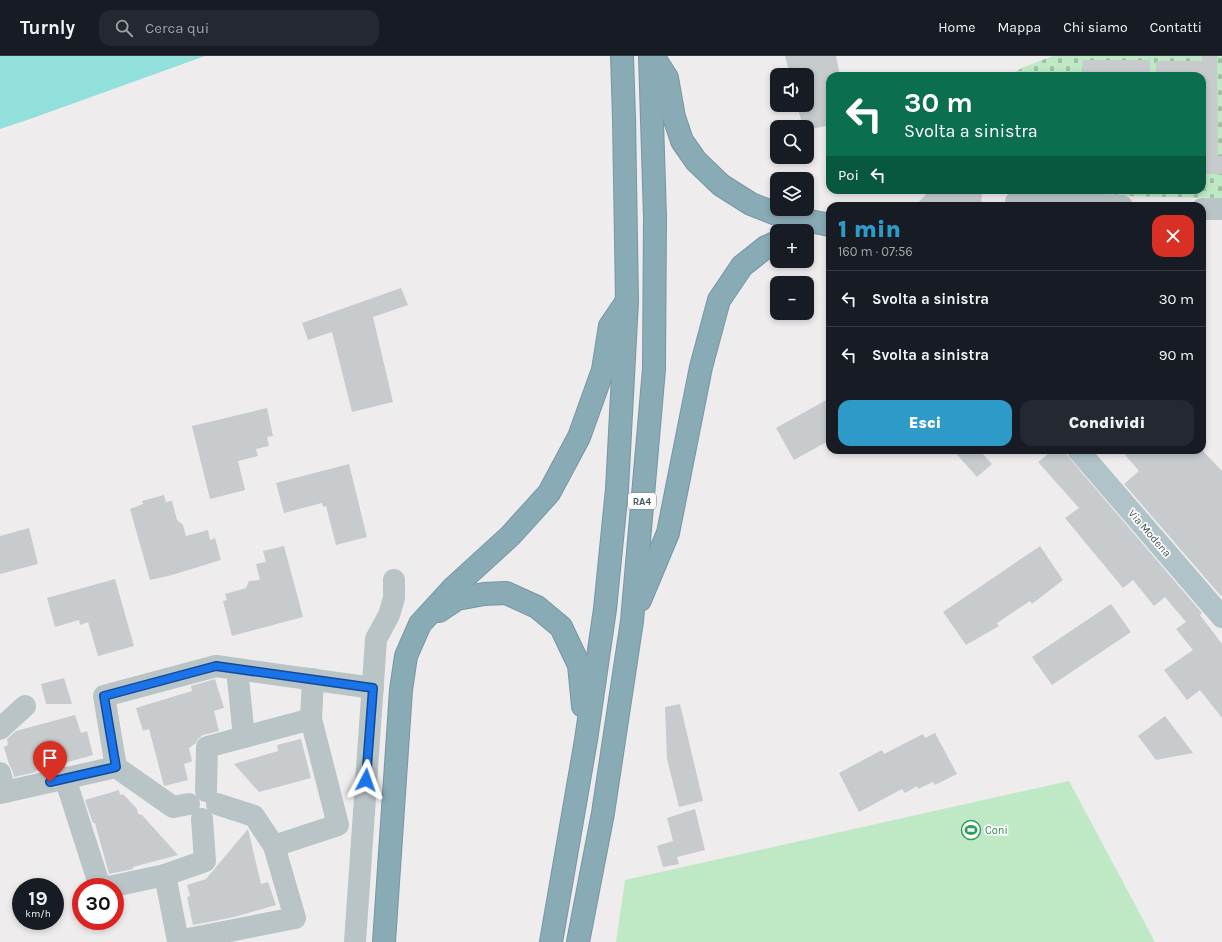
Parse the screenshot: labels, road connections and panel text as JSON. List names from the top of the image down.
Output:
{
  "streets": {
    "highway": ["RA4"],
    "main road": ["Via Modena"]
  },
  "places": {
    "sports": ["Coni"]
  },
  "page": {
    "header": "Turnly",
    "search": "Cerca qui",
    "nav": [
      "Home",
      "Mappa",
      "Chi siamo",
      "Contatti"
    ],
    "map_buttons": ["+", "−"],
    "turn": ["30 m", "Svolta a sinistra"],
    "then": "Poi",
    "heading": ["1 min", "160 m · 07:56"],
    "list": [
      {
        "name": "Svolta a sinistra",
        "value": "30 m"
      },
      {
        "name": "Svolta a sinistra",
        "value": "90 m"
      }
    ],
    "buttons": ["Esci", "Condividi"],
    "speed": "19 km/h",
    "limit": "30"
  }
}
